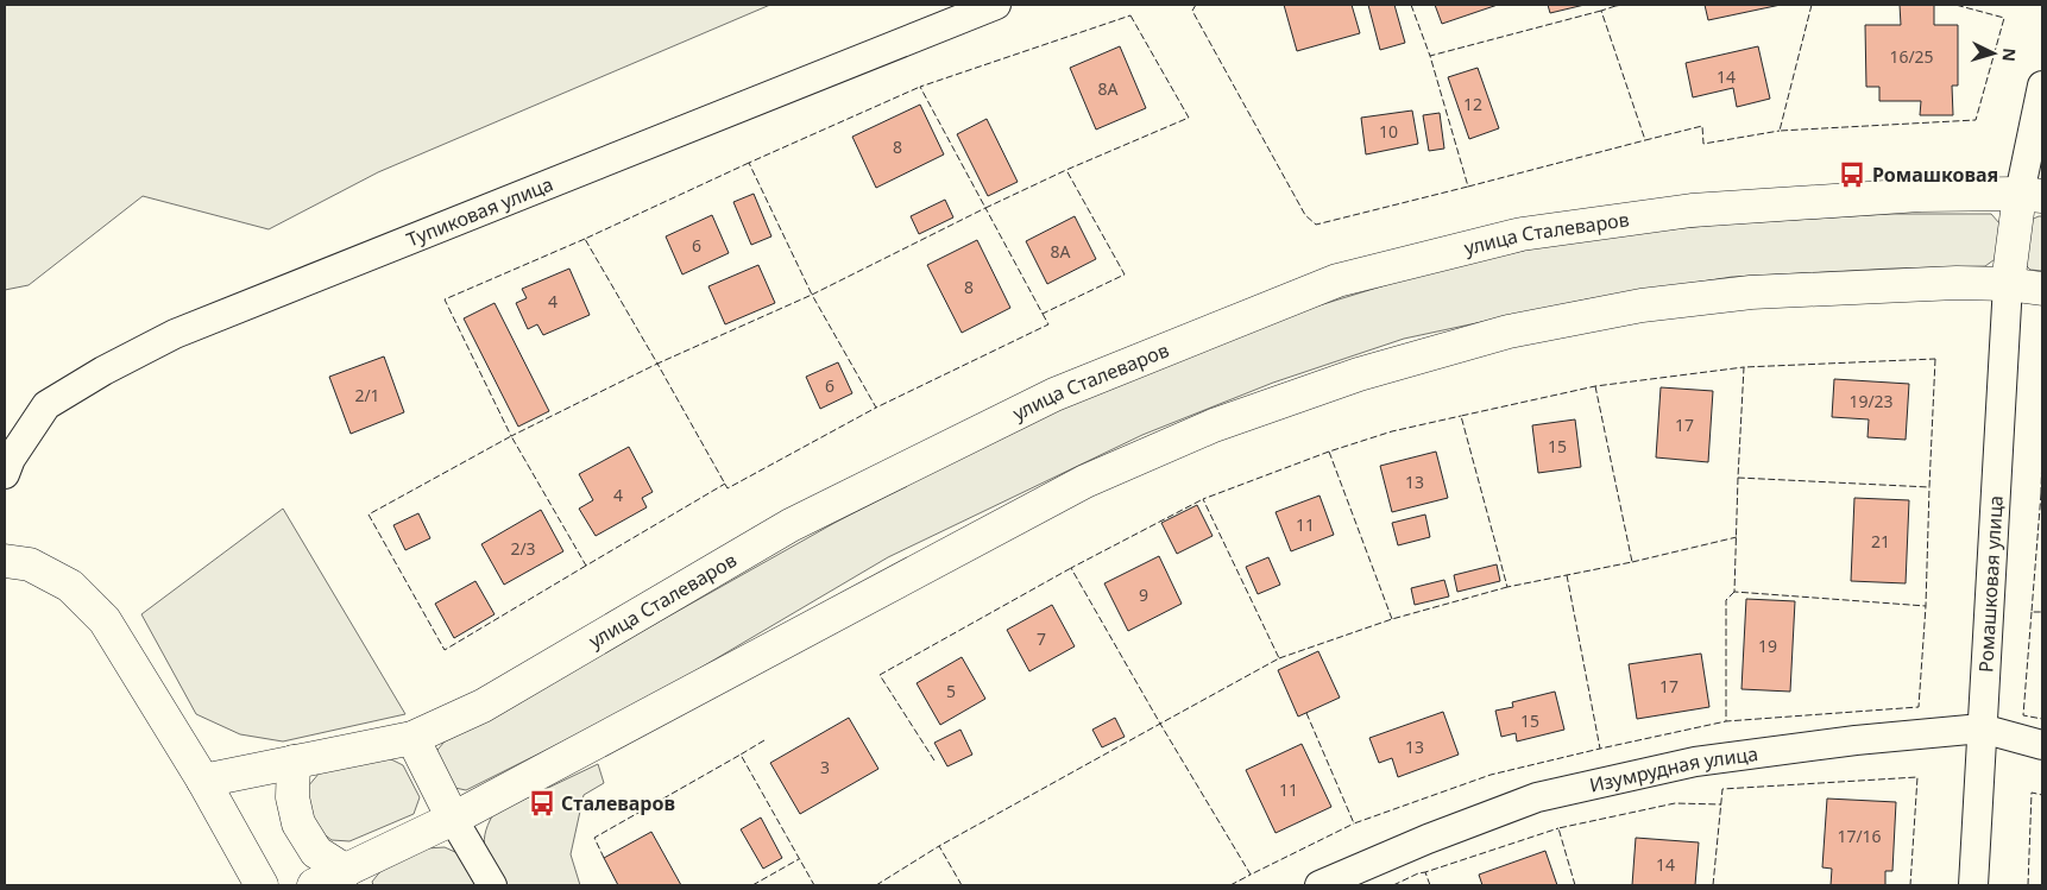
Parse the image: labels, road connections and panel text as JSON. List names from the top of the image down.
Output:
{
  "streets": {
    "main road": ["улица Сталеваров"],
    "street": ["Тупиковая улица", "Ромашковая улица", "Изумрудная улица"]
  },
  "crossings": [
    ["Ромашковая улица", "Изумрудная улица"]
  ],
  "places": {
    "bus stop": ["Ромашковая", "Сталеваров"]
  },
  "house_numbers": [
    "16/25",
    "14",
    "8А",
    "12",
    "10",
    "8",
    "6",
    "8А",
    "8",
    "4",
    "6",
    "2/1",
    "19/23",
    "17",
    "15",
    "13",
    "4",
    "11",
    "21",
    "2/3",
    "9",
    "7",
    "19",
    "17",
    "5",
    "15",
    "13",
    "3",
    "11",
    "17/16",
    "14"
  ],
  "north": "right"
}
